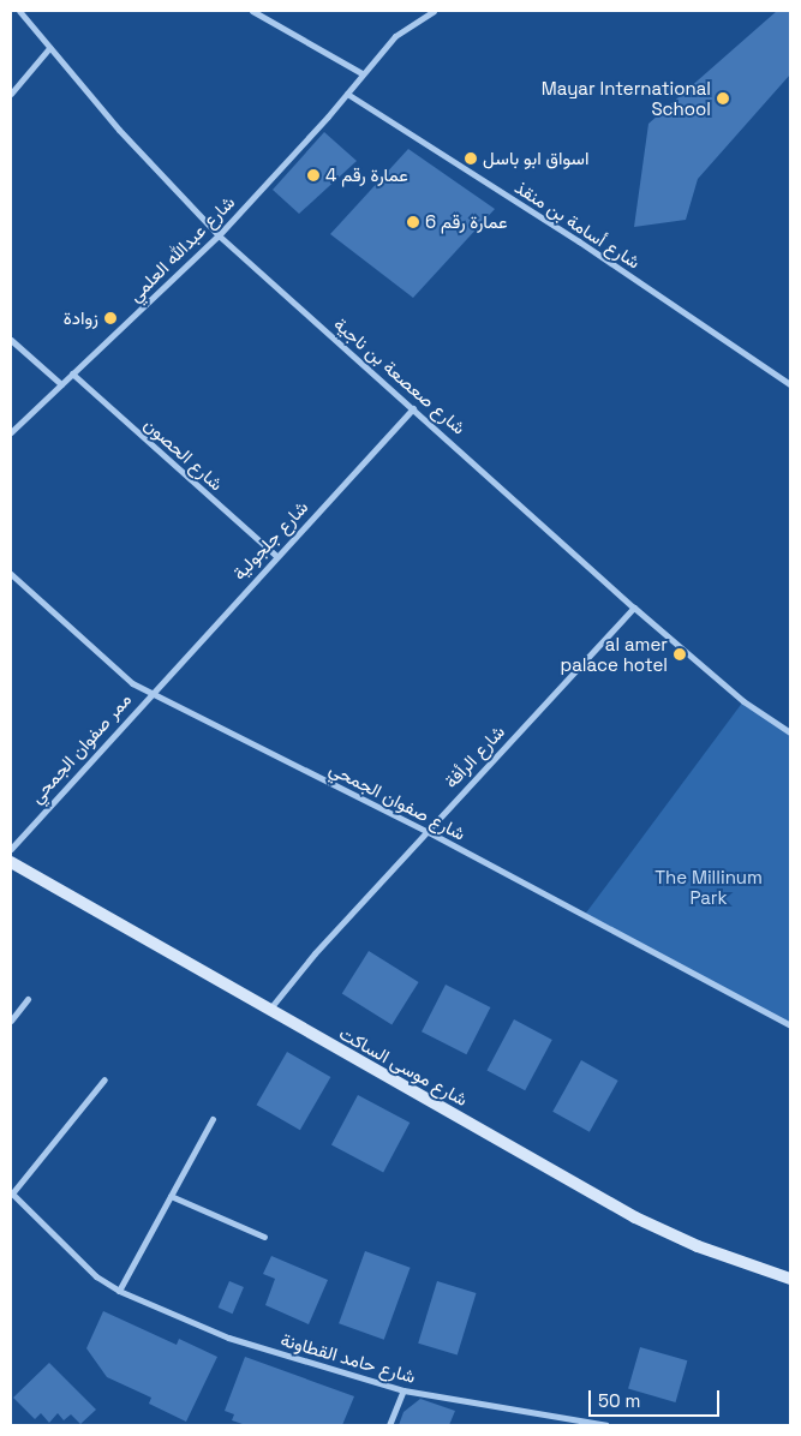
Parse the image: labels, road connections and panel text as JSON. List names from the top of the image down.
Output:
{
  "streets": {
    "street": [
      "شارع أسامة بن منقذ",
      "شارع عبدالله العلمي",
      "شارع صعصعة بن ناجية",
      "شارع الحصون",
      "شارع جلجولية",
      "ممر صفوان الجمحي",
      "شارع الرأفة",
      "شارع صفوان الجمحي",
      "شارع موسى الساكت",
      "شارع حامد القطاونة"
    ]
  },
  "crossings": [
    ["شارع أسامة بن منقذ", "شارع عبدالله العلمي"],
    ["شارع عبدالله العلمي", "شارع صعصعة بن ناجية"],
    ["شارع عبدالله العلمي", "شارع الحصون"],
    ["شارع صعصعة بن ناجية", "شارع جلجولية"],
    ["شارع صعصعة بن ناجية", "شارع الرأفة"],
    ["شارع الحصون", "شارع جلجولية"],
    ["شارع جلجولية", "ممر صفوان الجمحي"],
    ["شارع جلجولية", "شارع صفوان الجمحي"],
    ["ممر صفوان الجمحي", "شارع صفوان الجمحي"],
    ["شارع الرأفة", "شارع صفوان الجمحي"],
    ["شارع الرأفة", "شارع موسى الساكت"]
  ],
  "parks": ["The Millinum Park"],
  "places": [
    "Mayar International School",
    "اسواق ابو باسل",
    "عمارة رقم 4",
    "عمارة رقم 6",
    "زوادة",
    "al amer palace hotel"
  ],
  "scale_bar": "50 m"
}
